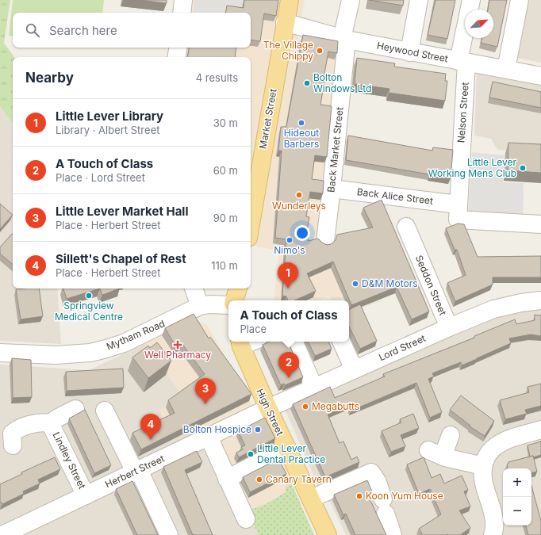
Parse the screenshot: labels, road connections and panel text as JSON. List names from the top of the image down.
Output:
{
  "streets": {
    "main road": ["Market Street", "High Street"],
    "street": [
      "Heywood Street",
      "Nelson Street",
      "Back Market Street",
      "Back Alice Street",
      "Seddon Street",
      "Mytham Road",
      "Lord Street",
      "Lindley Street",
      "Herbert Street"
    ]
  },
  "crossings": [
    ["Heywood Street", "Nelson Street"],
    ["Heywood Street", "Market Street"],
    ["Heywood Street", "Back Market Street"],
    ["Nelson Street", "Back Alice Street"],
    ["Back Market Street", "Back Alice Street"],
    ["Seddon Street", "Lord Street"],
    ["Lord Street", "High Street"],
    ["Lord Street", "Herbert Street"],
    ["High Street", "Herbert Street"],
    ["Lindley Street", "Herbert Street"]
  ],
  "places": {
    "other": [
      "The Village Chippy",
      "Bolton Windows Ltd",
      "Hideout Barbers",
      "Little Lever Working Mens Club",
      "Wunderleys",
      "Nimo's",
      "D&M Motors",
      "Springview Medical Centre",
      "Megabutts",
      "Bolton Hospice",
      "Little Lever Dental Practice",
      "Canary Tavern",
      "Koon Yum House"
    ],
    "health": ["Well Pharmacy"]
  },
  "north": "top right",
  "page": {
    "search": "Search here",
    "heading": ["Nearby", "4 results"],
    "list": [
      {
        "mark": "1",
        "name": "Little Lever Library",
        "note": "Library · Albert Street",
        "value": "30 m"
      },
      {
        "mark": "2",
        "name": "A Touch of Class",
        "note": "Place · Lord Street",
        "value": "60 m"
      },
      {
        "mark": "3",
        "name": "Little Lever Market Hall",
        "note": "Place · Herbert Street",
        "value": "90 m"
      },
      {
        "mark": "4",
        "name": "Sillett's Chapel of Rest",
        "note": "Place · Herbert Street",
        "value": "110 m"
      }
    ],
    "pins": [
      "1",
      "2",
      "3",
      "4"
    ],
    "popup": ["A Touch of Class", "Place"],
    "map_buttons": ["+", "−"]
  }
}
